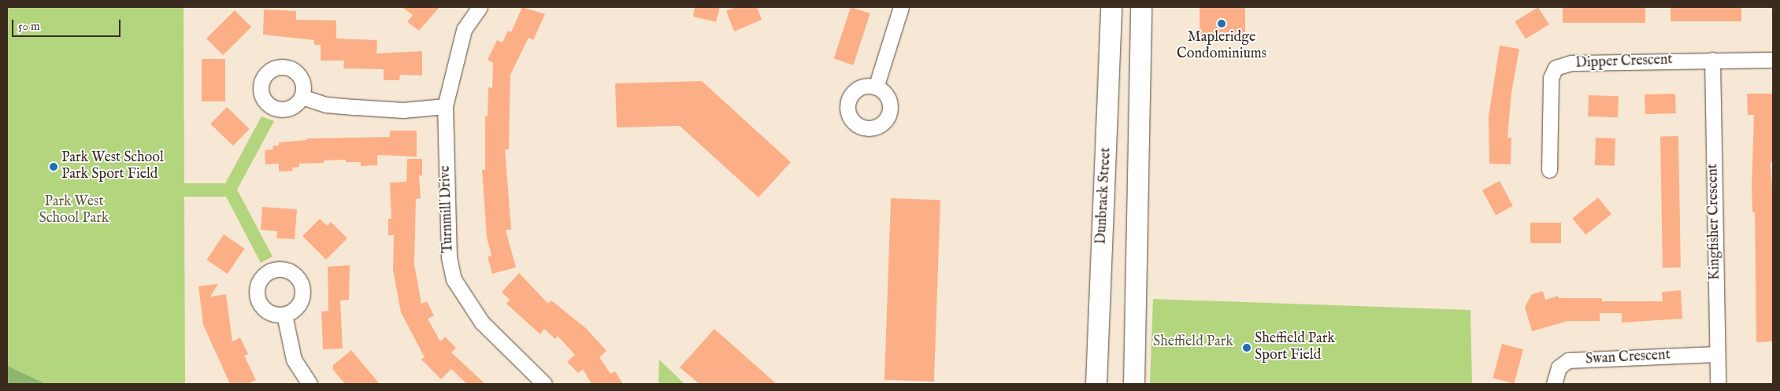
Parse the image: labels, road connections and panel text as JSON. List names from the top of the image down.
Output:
{
  "streets": {
    "main road": ["Dunbrack Street"],
    "street": [
      "Dipper Crescent",
      "Turnmill Drive",
      "Kingfisher Crescent",
      "Swan Crescent"
    ]
  },
  "crossings": [
    ["Dipper Crescent", "Kingfisher Crescent"],
    ["Kingfisher Crescent", "Swan Crescent"]
  ],
  "parks": ["Park West School Park", "Sheffield Park"],
  "places": ["Mapleridge Condominiums", "Park West School Park Sport Field", "Sheffield Park Sport Field"],
  "scale_bar": "50 m"
}
